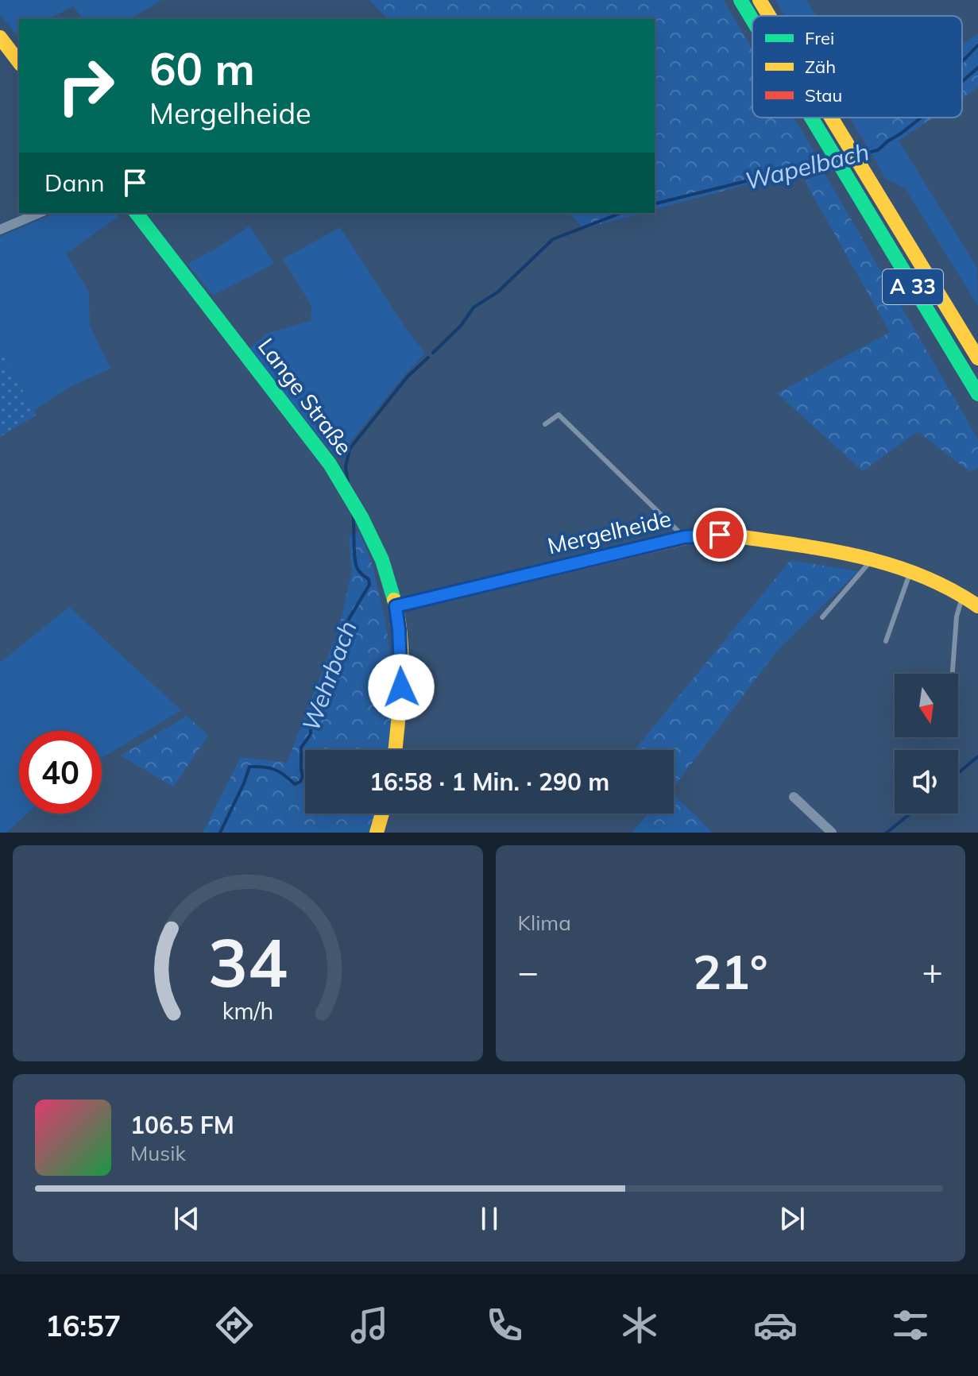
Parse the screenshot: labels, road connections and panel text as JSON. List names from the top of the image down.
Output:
{
  "streets": {
    "main road": ["A 33", "Lange Straße", "Mergelheide"]
  },
  "crossings": [
    ["Lange Straße", "Mergelheide"]
  ],
  "water": ["Wapelbach", "Wehrbach"],
  "legend": ["Frei", "Zäh", "Stau"],
  "north": "bottom",
  "page": {
    "turn": ["60 m", "Mergelheide"],
    "then": "Dann",
    "limit": "40",
    "trip": "16:58 · 1 Min. · 290 m",
    "tile": "Klima",
    "heat": ["−", "21°", "+"],
    "song": ["106.5 FM", "Musik"],
    "tabs": "16:57",
    "gauge": ["34", "km/h"]
  }
}
